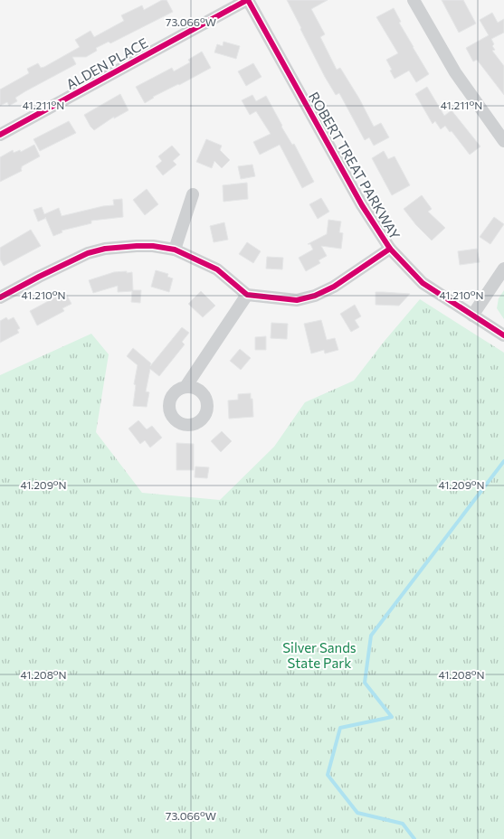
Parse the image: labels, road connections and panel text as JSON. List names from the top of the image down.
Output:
{
  "streets": {
    "street": ["ALDEN PLACE", "ROBERT TREAT PARKWAY"]
  },
  "crossings": [
    ["ALDEN PLACE", "ROBERT TREAT PARKWAY"]
  ],
  "parks": ["Silver Sands State Park"],
  "coordinates": [
    "73.066°W",
    "41.211°N",
    "41.210°N",
    "41.209°N",
    "41.208°N"
  ]
}
